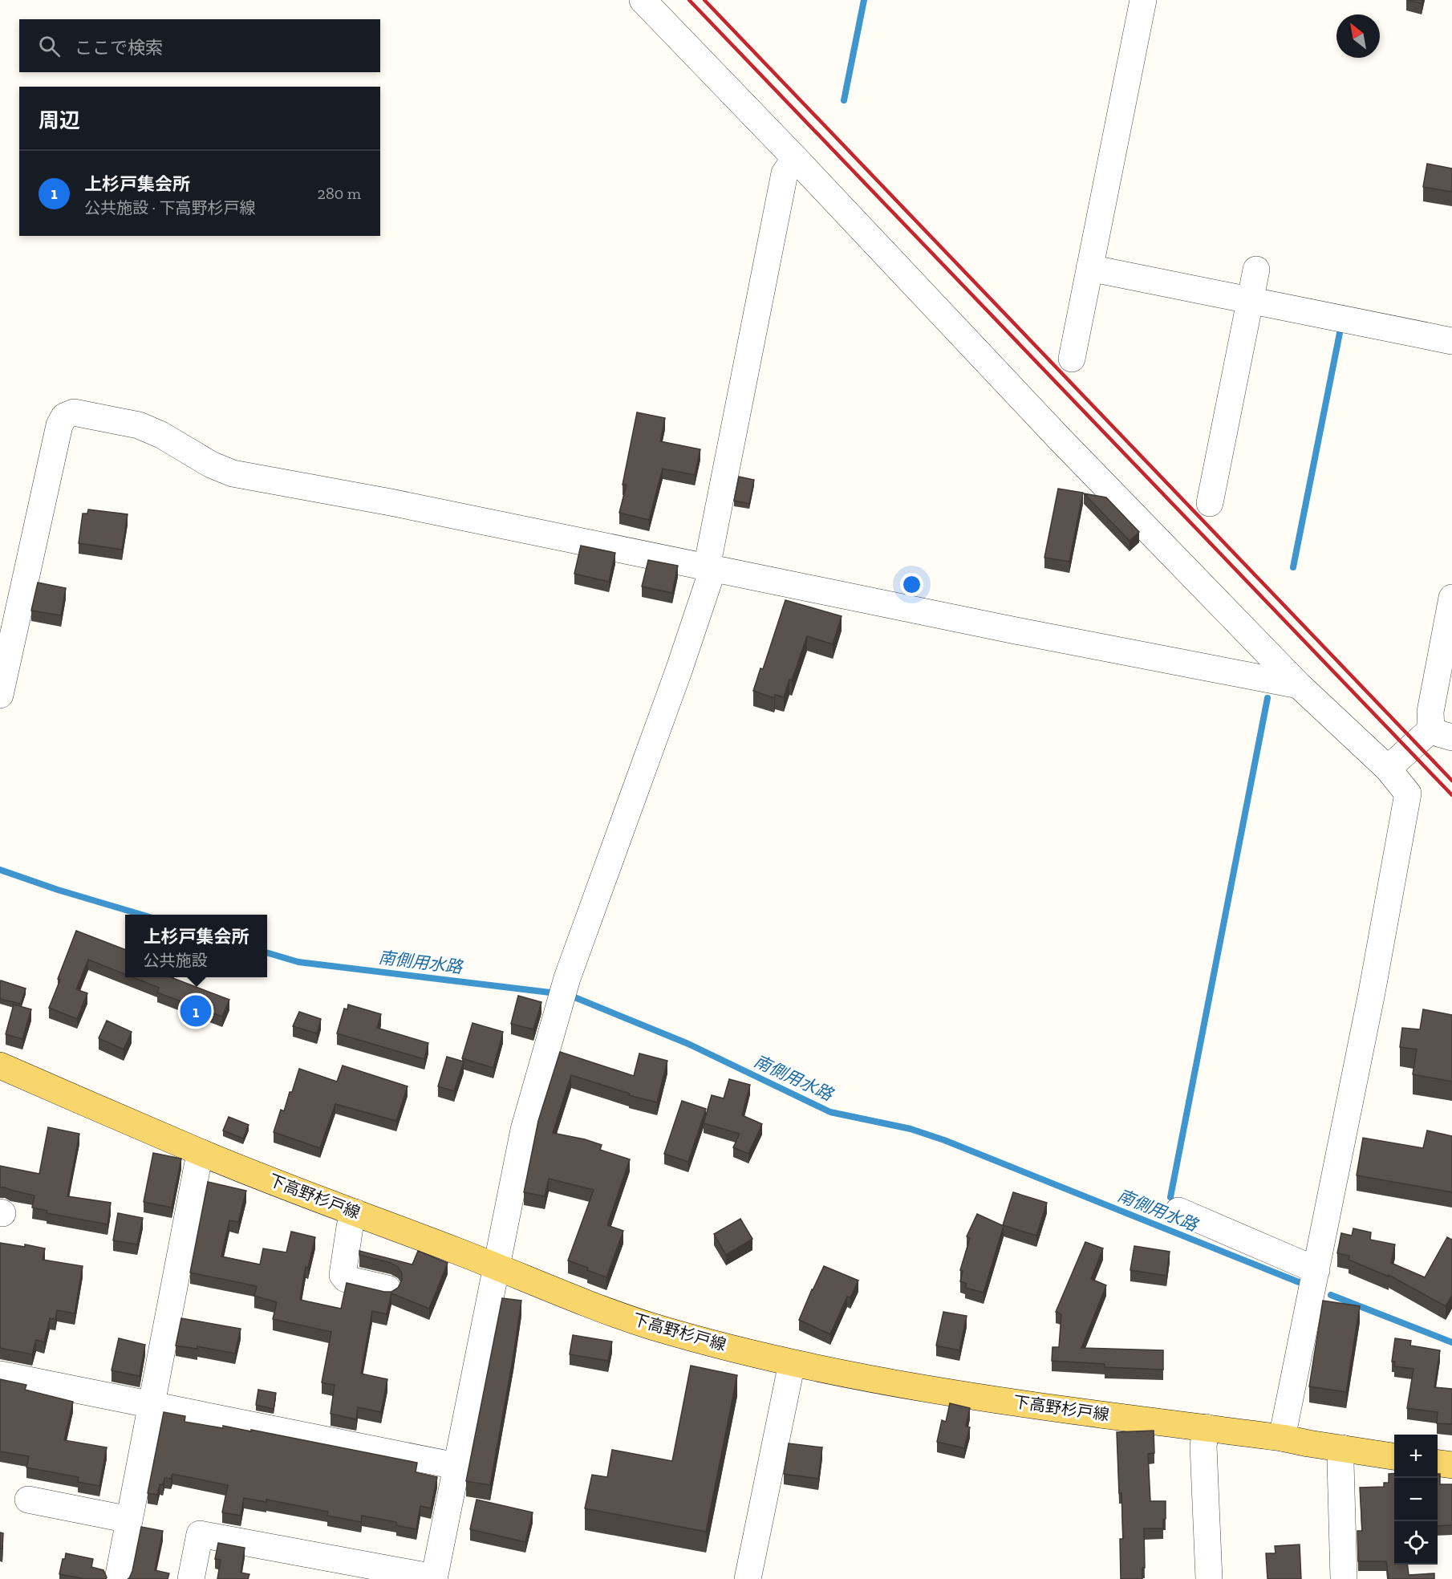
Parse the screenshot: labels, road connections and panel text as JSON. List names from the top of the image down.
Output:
{
  "streets": {
    "main road": ["下高野杉戸線"]
  },
  "water": ["南側用水路"],
  "north": "top left",
  "page": {
    "search": "ここで検索",
    "heading": "周辺",
    "list": [
      {
        "mark": "1",
        "name": "上杉戸集会所",
        "note": "公共施設 · 下高野杉戸線",
        "value": "280 m"
      }
    ],
    "popup": ["上杉戸集会所", "公共施設"],
    "pins": "1",
    "map_buttons": ["+", "−"]
  }
}
